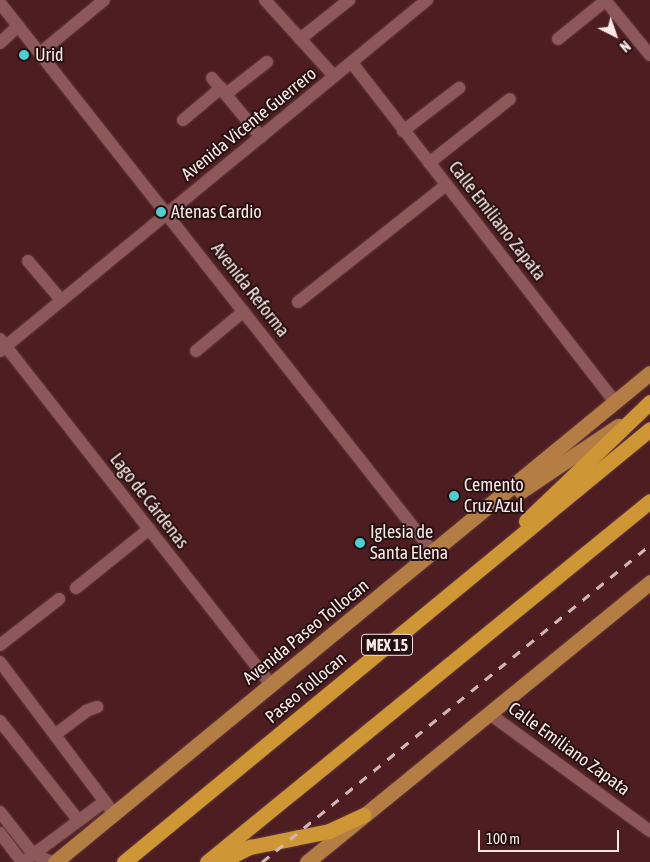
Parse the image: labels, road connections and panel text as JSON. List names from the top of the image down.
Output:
{
  "streets": {
    "highway": ["MEX 15", "Paseo Tollocan"],
    "main road": ["Avenida Paseo Tollocan"],
    "street": [
      "Avenida Vicente Guerrero",
      "Calle Emiliano Zapata",
      "Avenida Reforma",
      "Lago de Cárdenas"
    ]
  },
  "crossings": [
    ["Avenida Vicente Guerrero", "Calle Emiliano Zapata"],
    ["Avenida Vicente Guerrero", "Avenida Reforma"],
    ["Avenida Vicente Guerrero", "Lago de Cárdenas"],
    ["Calle Emiliano Zapata", "Avenida Paseo Tollocan"],
    ["Avenida Reforma", "Avenida Paseo Tollocan"],
    ["Lago de Cárdenas", "Avenida Paseo Tollocan"]
  ],
  "places": [
    "Urid",
    "Atenas Cardio",
    "Cemento Cruz Azul",
    "Iglesia de Santa Elena"
  ],
  "scale_bar": "100 m",
  "north": "bottom right"
}
